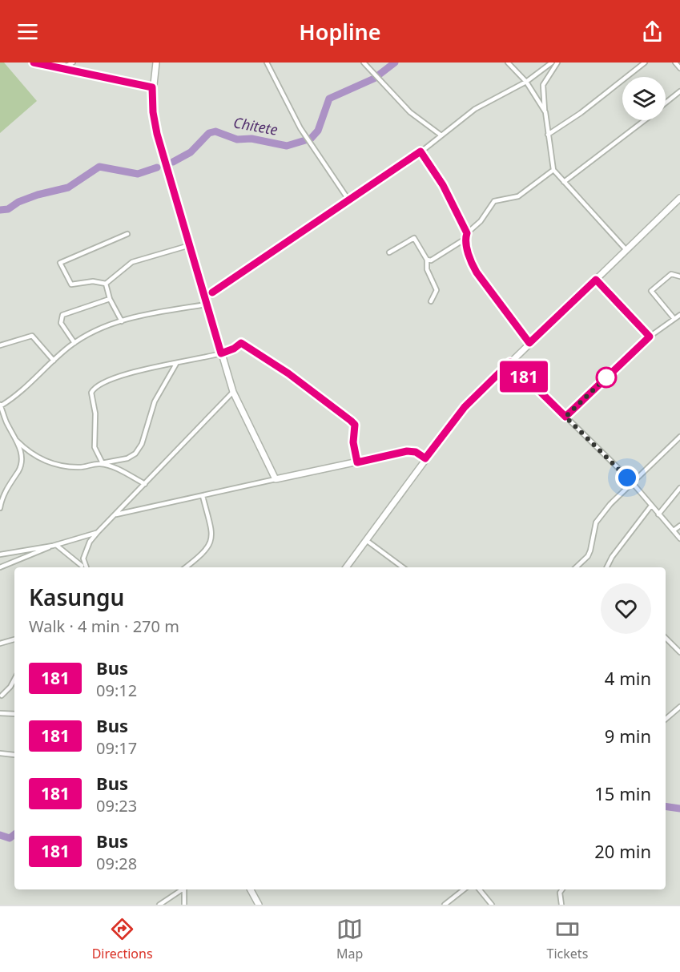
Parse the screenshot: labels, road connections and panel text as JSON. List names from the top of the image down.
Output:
{
  "water": ["Chitete"],
  "lines": ["bus line 181"],
  "page": {
    "header": "Hopline",
    "on_map": "181",
    "heading": ["Kasungu", "Walk · 4 min · 270 m"],
    "list": [
      {
        "mark": "181",
        "name": "Bus",
        "note": "09:12",
        "value": "4 min"
      },
      {
        "mark": "181",
        "name": "Bus",
        "note": "09:17",
        "value": "9 min"
      },
      {
        "mark": "181",
        "name": "Bus",
        "note": "09:23",
        "value": "15 min"
      },
      {
        "mark": "181",
        "name": "Bus",
        "note": "09:28",
        "value": "20 min"
      }
    ],
    "tabs": ["Directions", "Map", "Tickets"]
  }
}
